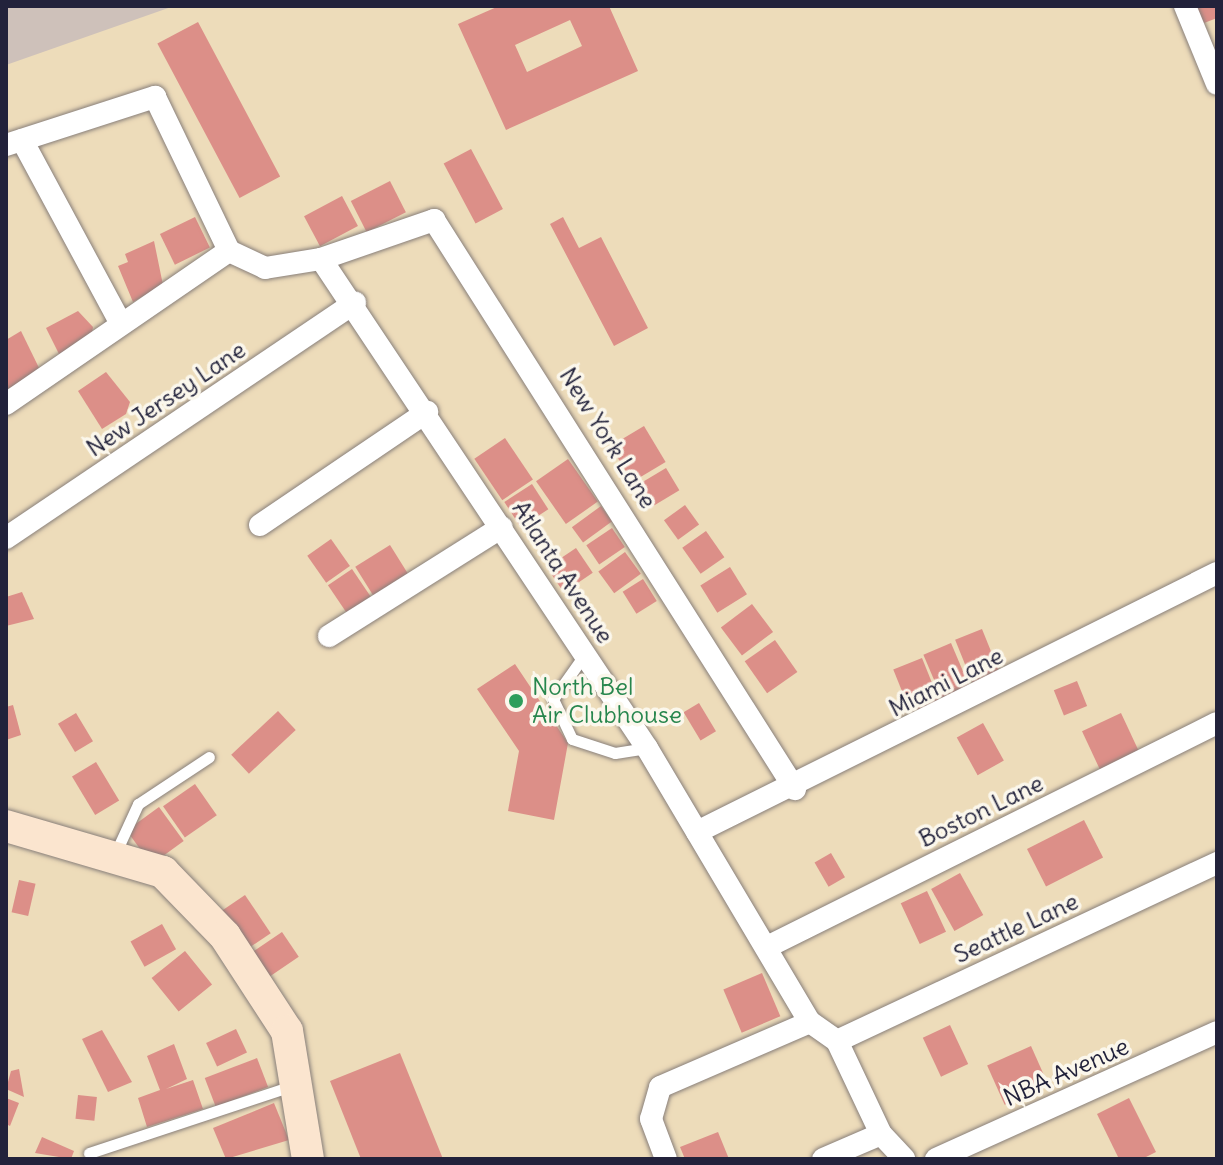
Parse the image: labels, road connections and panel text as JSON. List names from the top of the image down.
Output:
{
  "streets": {
    "street": [
      "New Jersey Lane",
      "New York Lane",
      "Atlanta Avenue",
      "Miami Lane",
      "Boston Lane",
      "Seattle Lane",
      "NBA Avenue"
    ]
  },
  "crossings": [
    ["New Jersey Lane", "Atlanta Avenue"],
    ["New York Lane", "Atlanta Avenue"],
    ["New York Lane", "Miami Lane"],
    ["Atlanta Avenue", "Miami Lane"],
    ["Atlanta Avenue", "Boston Lane"],
    ["Atlanta Avenue", "Seattle Lane"]
  ],
  "places": ["North Bel Air Clubhouse"]
}
